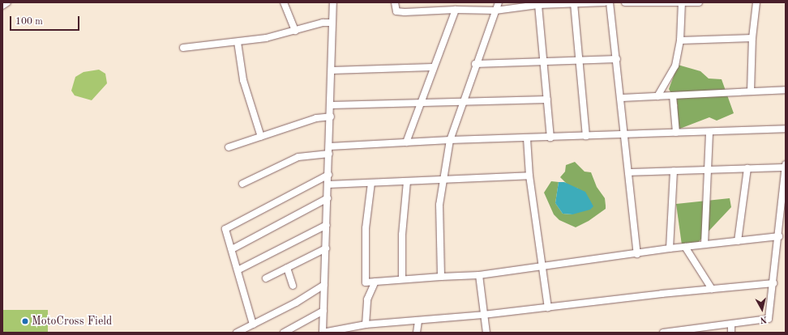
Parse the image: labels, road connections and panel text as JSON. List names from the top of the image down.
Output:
{
  "places": ["MotoCross Field"],
  "scale_bar": "100 m",
  "north": "bottom"
}
